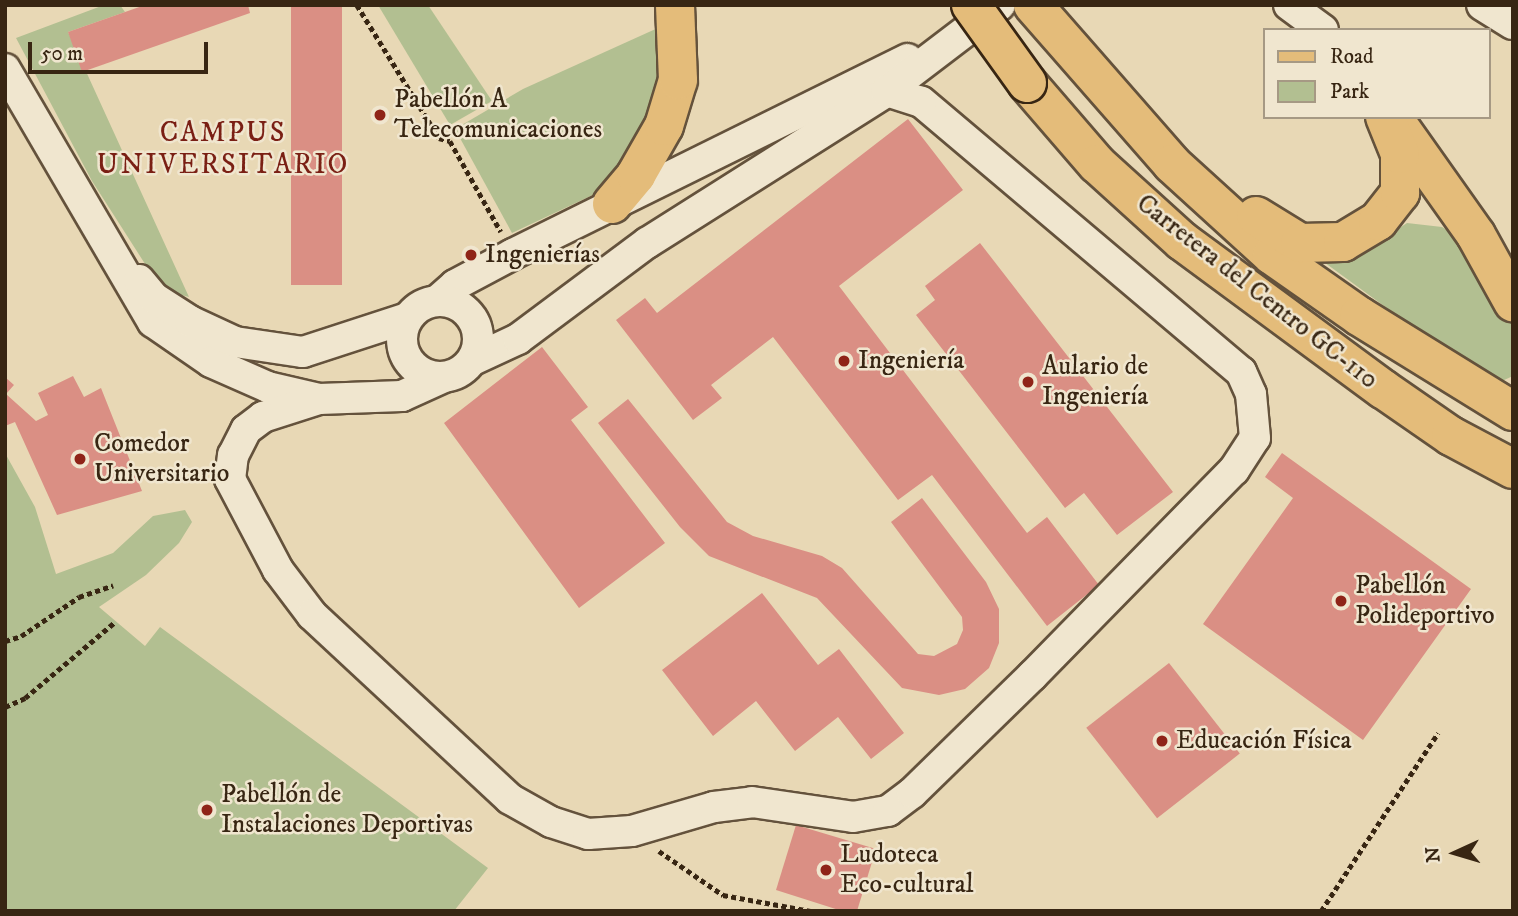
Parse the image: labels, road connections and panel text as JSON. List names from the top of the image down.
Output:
{
  "streets": {
    "main road": ["Carretera del Centro GC-110"]
  },
  "districts": ["CAMPUS UNIVERSITARIO"],
  "places": [
    "Pabellón A Telecomunicaciones",
    "Ingenierías",
    "Ingeniería",
    "Aulario de Ingeniería",
    "Comedor Universitario",
    "Pabellón Polideportivo",
    "Educación Física",
    "Pabellón de Instalaciones Deportivas",
    "Ludoteca Eco-cultural"
  ],
  "legend": ["Road", "Park"],
  "scale_bar": "50 m",
  "north": "left"
}
